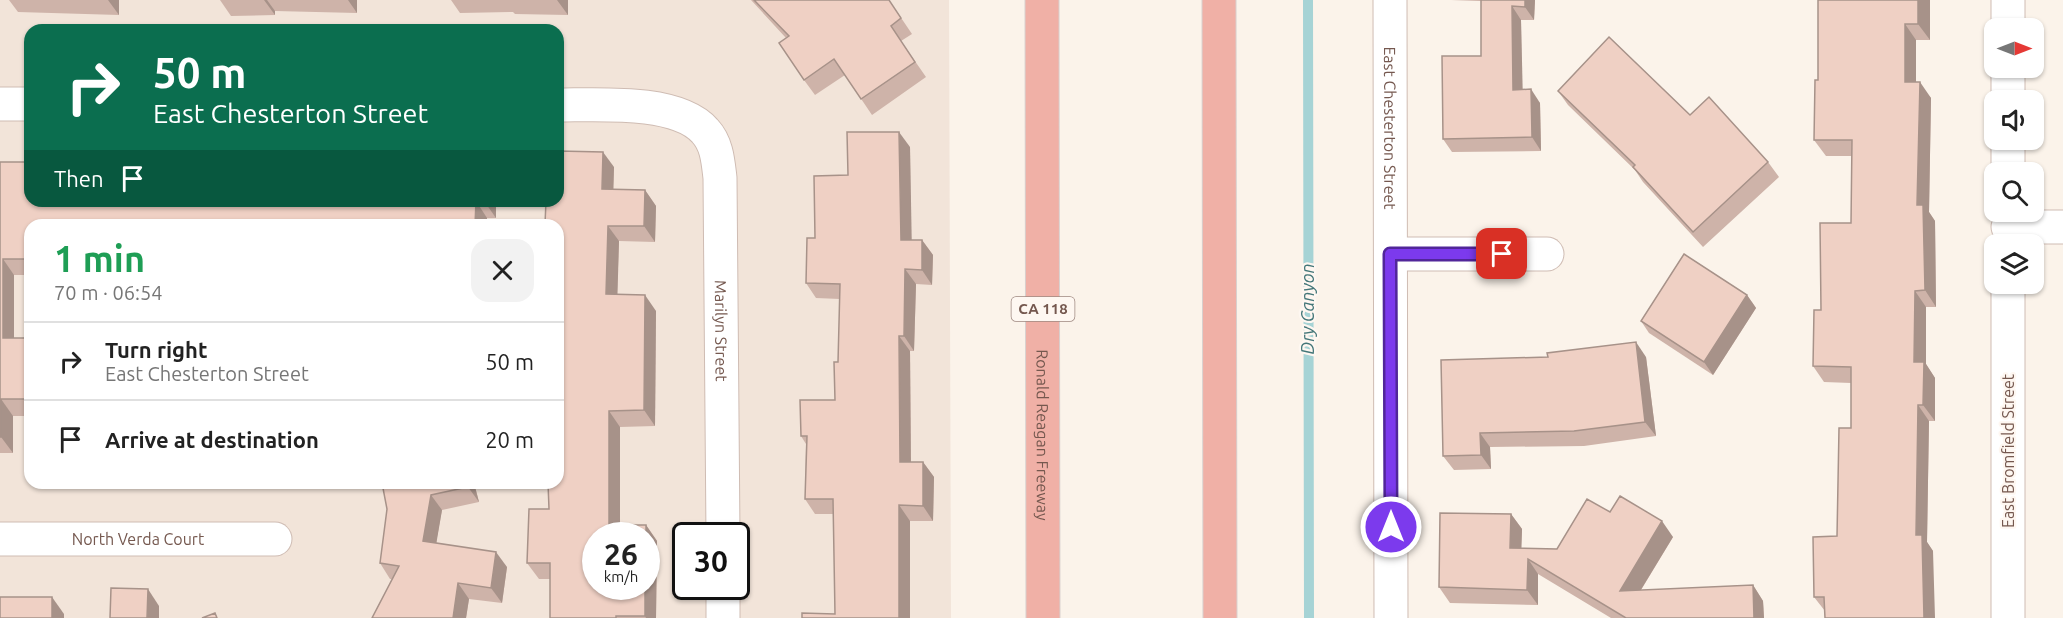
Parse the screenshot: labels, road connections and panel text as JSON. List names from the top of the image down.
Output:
{
  "streets": {
    "highway": ["CA 118", "Ronald Reagan Freeway"],
    "street": [
      "East Chesterton Street",
      "Marilyn Street",
      "East Bromfield Street",
      "North Verda Court"
    ]
  },
  "water": ["Dry Canyon"],
  "north": "right",
  "page": {
    "turn": ["50 m", "East Chesterton Street"],
    "then": "Then",
    "heading": ["1 min", "70 m · 06:54"],
    "list": [
      {
        "name": "Turn right",
        "note": "East Chesterton Street",
        "value": "50 m"
      },
      {
        "name": "Arrive at destination",
        "value": "20 m"
      }
    ],
    "speed": "26 km/h",
    "limit": "30"
  }
}
